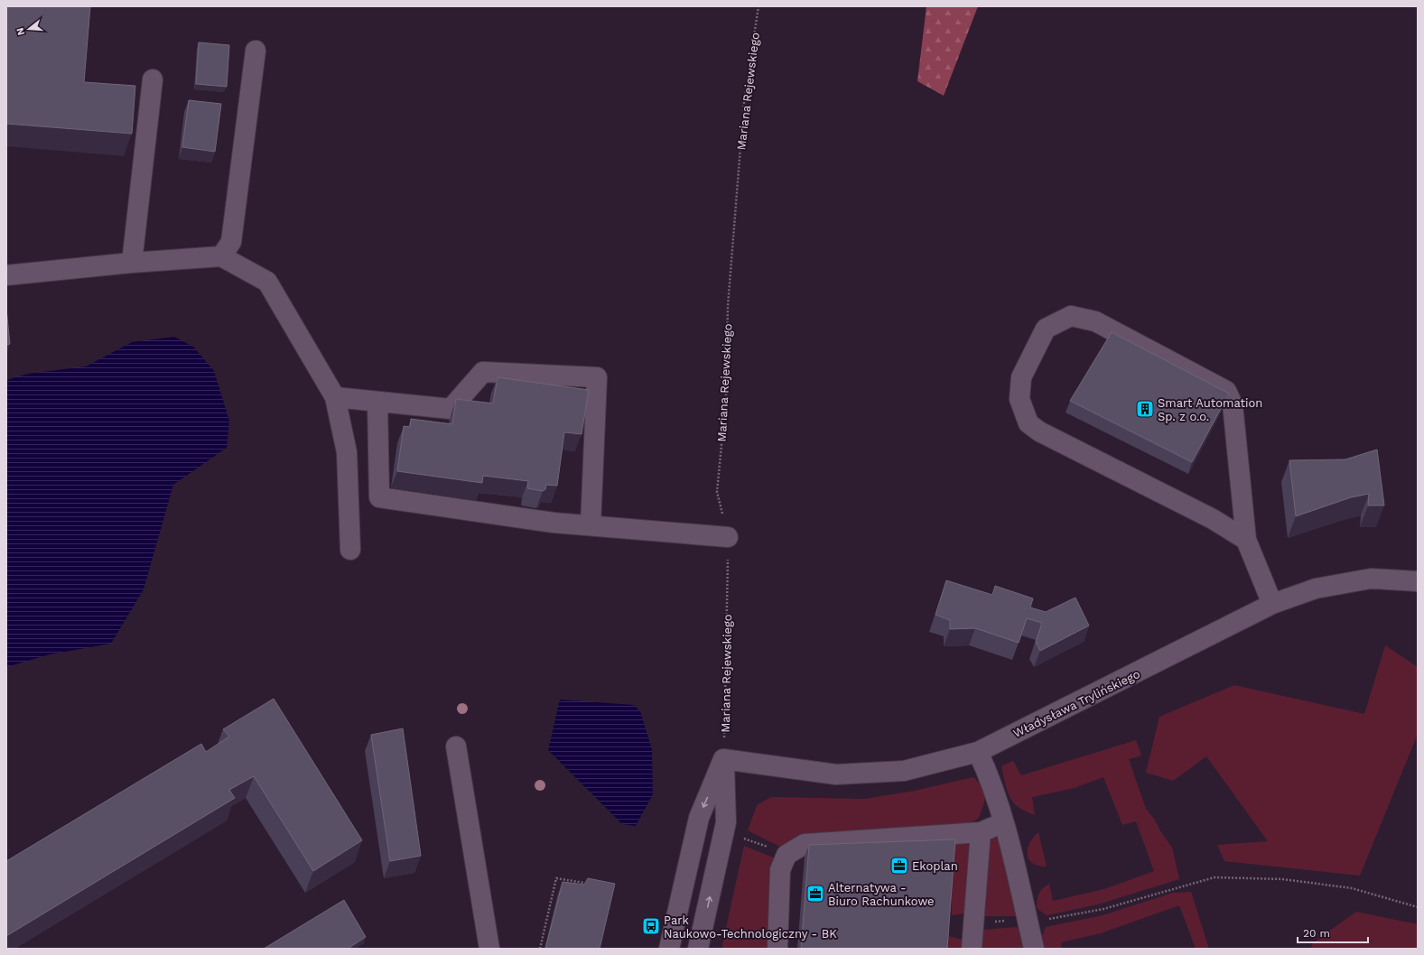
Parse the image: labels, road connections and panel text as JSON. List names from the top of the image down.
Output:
{
  "streets": {
    "street": ["Władysława Trylińskiego"],
    "path": ["Mariana Rejewskiego"]
  },
  "crossings": [
    ["Mariana Rejewskiego", "Władysława Trylińskiego"]
  ],
  "places": {
    "building": ["Smart Automation Sp. z o.o."],
    "office": ["Ekoplan", "Alternatywa - Biuro Rachunkowe"],
    "bus stop": ["Park Naukowo-Technologiczny - BK"]
  },
  "scale_bar": "20 m",
  "north": "left"
}
